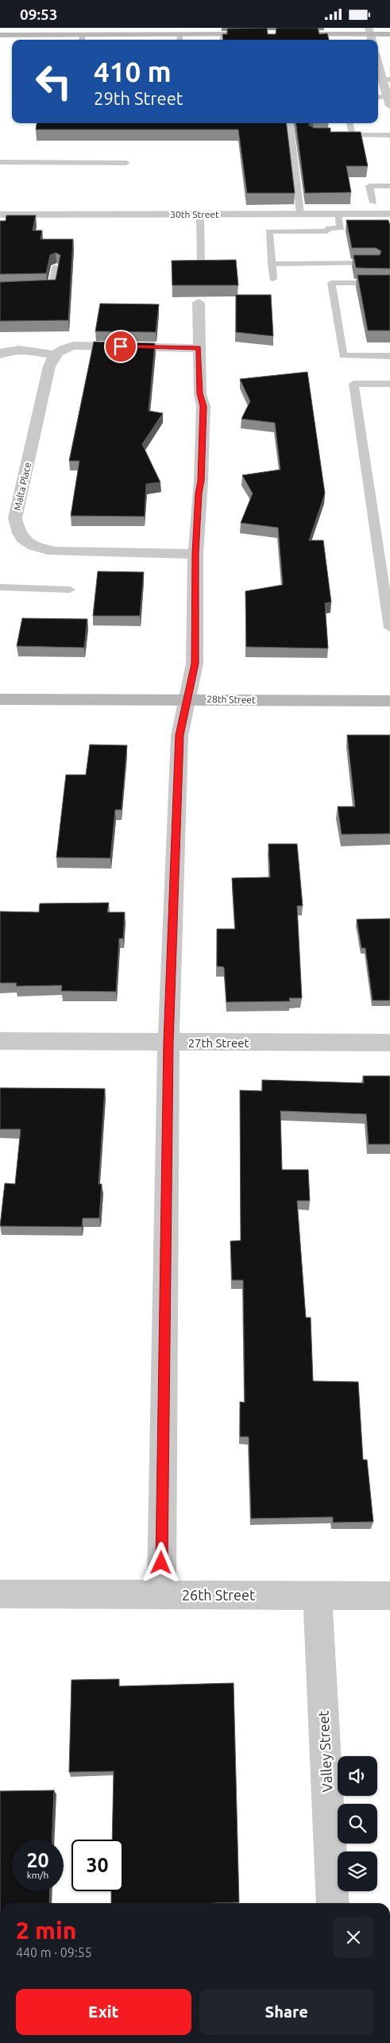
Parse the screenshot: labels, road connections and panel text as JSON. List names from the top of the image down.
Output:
{
  "streets": {
    "street": [
      "30th Street",
      "Malta Place",
      "28th Street",
      "27th Street",
      "26th Street",
      "Valley Street"
    ]
  },
  "crossings": [
    ["26th Street", "Valley Street"]
  ],
  "page": {
    "status": "09:53",
    "turn": ["410 m", "29th Street"],
    "speed": "20 km/h",
    "limit": "30",
    "heading": ["2 min", "440 m · 09:55"],
    "buttons": ["Exit", "Share"]
  }
}
